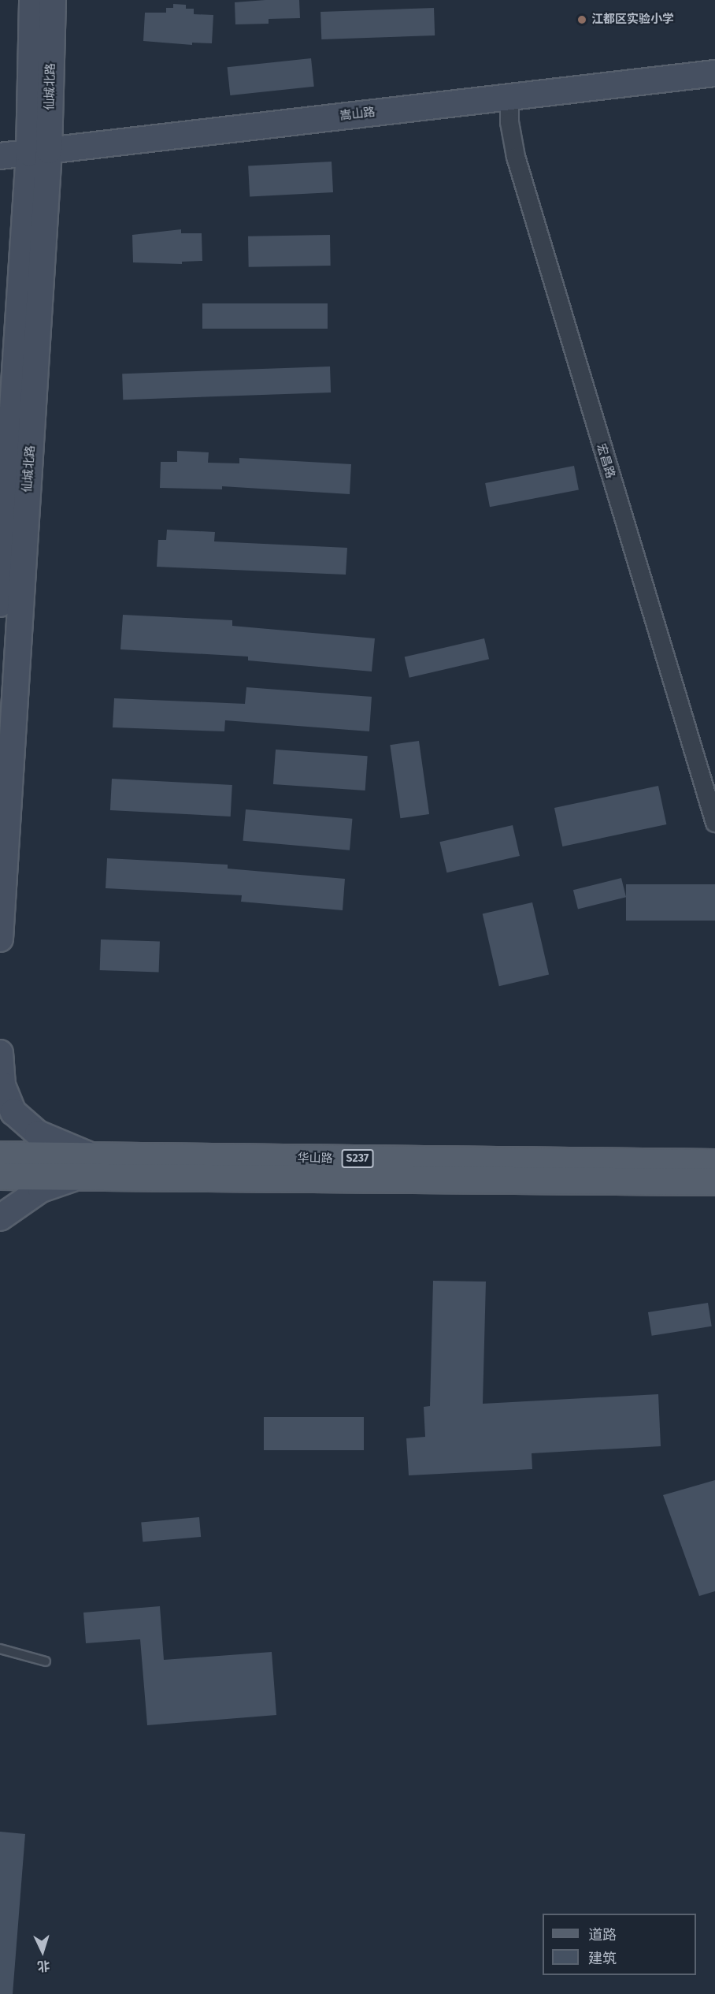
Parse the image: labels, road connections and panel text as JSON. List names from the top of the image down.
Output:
{
  "streets": {
    "main road": [
      "仙城北路",
      "嵩山路",
      "华山路",
      "S237"
    ],
    "street": ["宏昌路"]
  },
  "crossings": [
    ["仙城北路", "嵩山路"],
    ["嵩山路", "宏昌路"],
    ["华山路", "S237"]
  ],
  "places": ["江都区实验小学"],
  "legend": ["道路", "建筑"],
  "north": "bottom"
}
